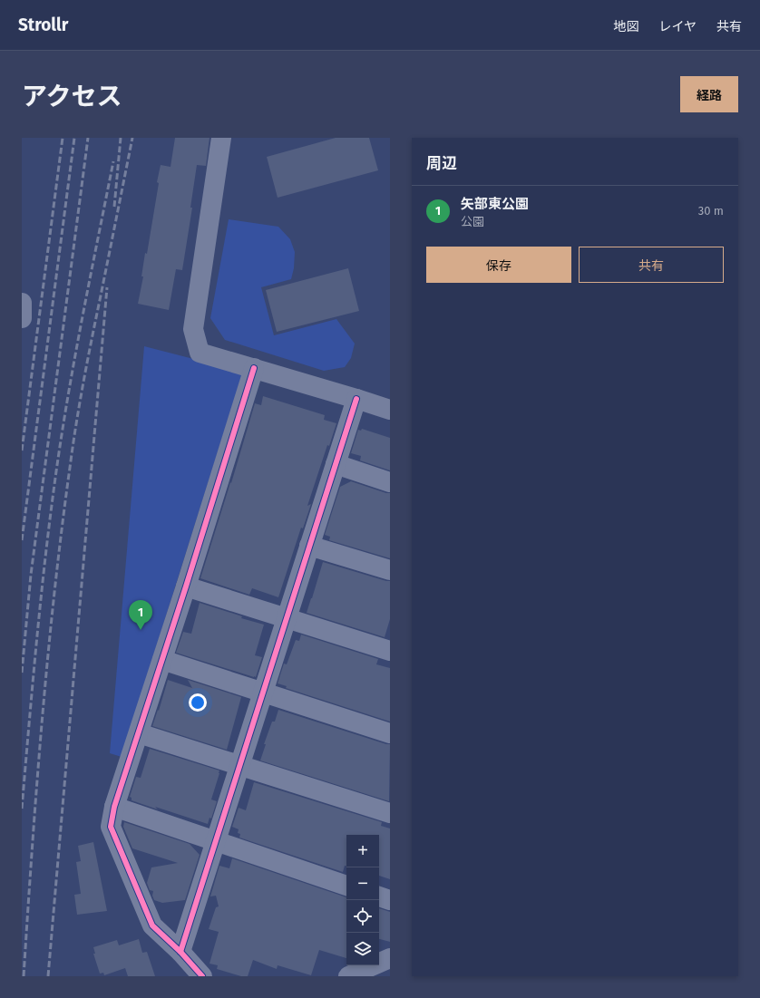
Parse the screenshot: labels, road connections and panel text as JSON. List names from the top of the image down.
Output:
{
  "page": {
    "header": "Strollr",
    "nav": ["地図", "レイヤ", "共有"],
    "title": "アクセス",
    "buttons": [
      "経路",
      ["保存", "共有"]
    ],
    "heading": "周辺",
    "list": [
      {
        "mark": "1",
        "name": "矢部東公園",
        "note": "公園",
        "value": "30 m"
      }
    ],
    "pins": "1",
    "map_buttons": ["+", "−"]
  }
}
